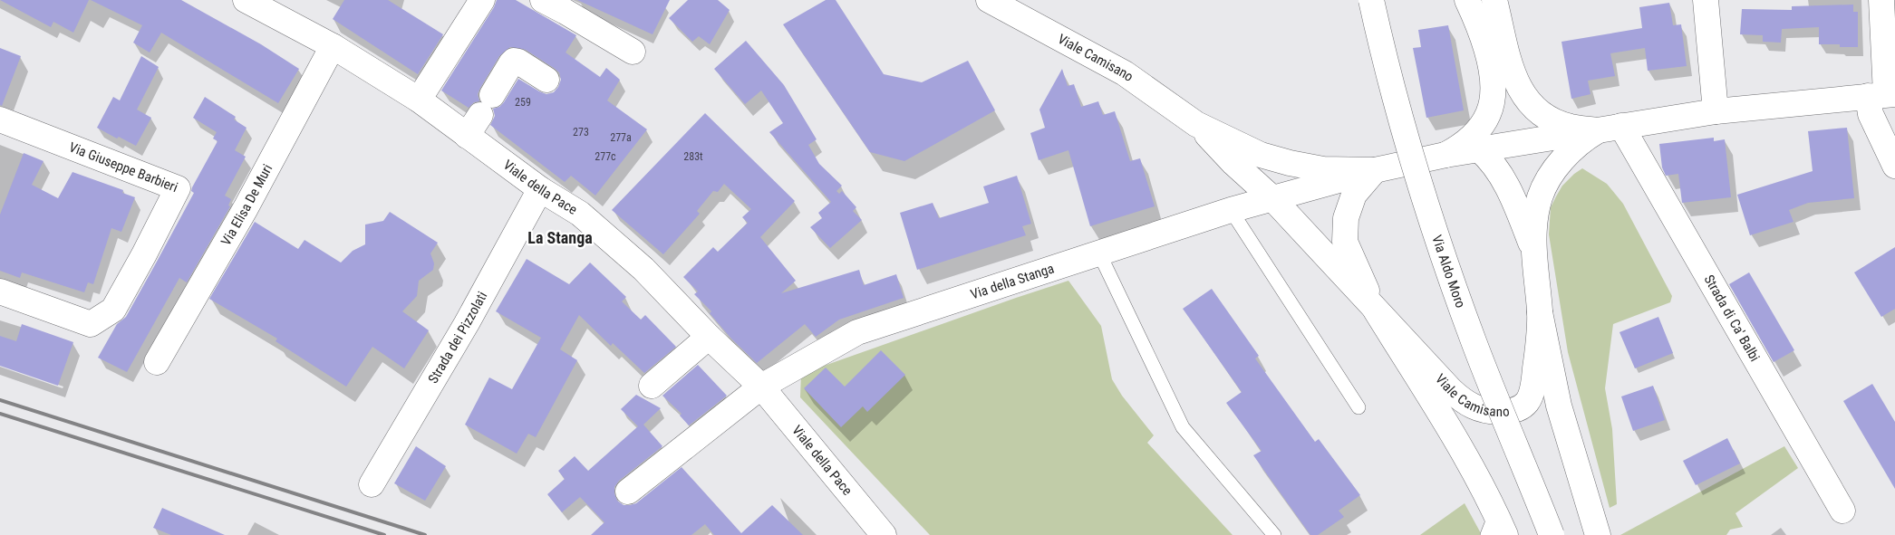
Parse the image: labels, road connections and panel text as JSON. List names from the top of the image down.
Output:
{
  "streets": {
    "street": [
      "Viale Camisano",
      "Via Giuseppe Barbieri",
      "Viale della Pace",
      "Via Elisa De Muri",
      "Via Aldo Moro",
      "Via della Stanga",
      "Strada di Ca' Balbi",
      "Strada dei Pizzolati"
    ]
  },
  "crossings": [
    ["Viale Camisano", "Via della Stanga"],
    ["Viale Camisano", "Strada di Ca' Balbi"],
    ["Viale della Pace", "Via Elisa De Muri"],
    ["Viale della Pace", "Via della Stanga"],
    ["Viale della Pace", "Strada dei Pizzolati"]
  ],
  "districts": ["La Stanga"],
  "house_numbers": [
    "259",
    "273",
    "277a",
    "277c",
    "283t"
  ]
}
